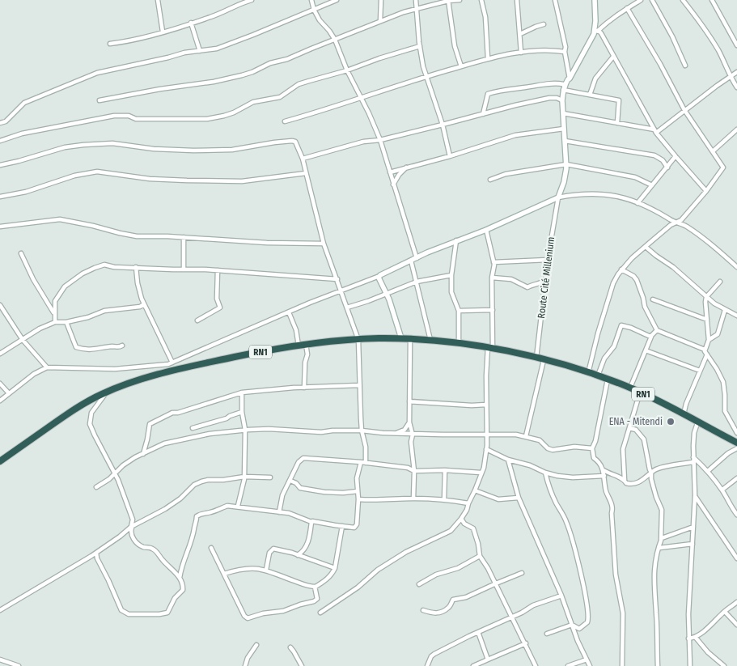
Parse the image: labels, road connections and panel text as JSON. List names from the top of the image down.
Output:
{
  "streets": {
    "highway": ["RN1"],
    "street": ["Route Cité Millenium"]
  },
  "crossings": [
    ["Route Cité Millenium", "RN1"]
  ],
  "places": ["ENA - Mitendi"]
}
